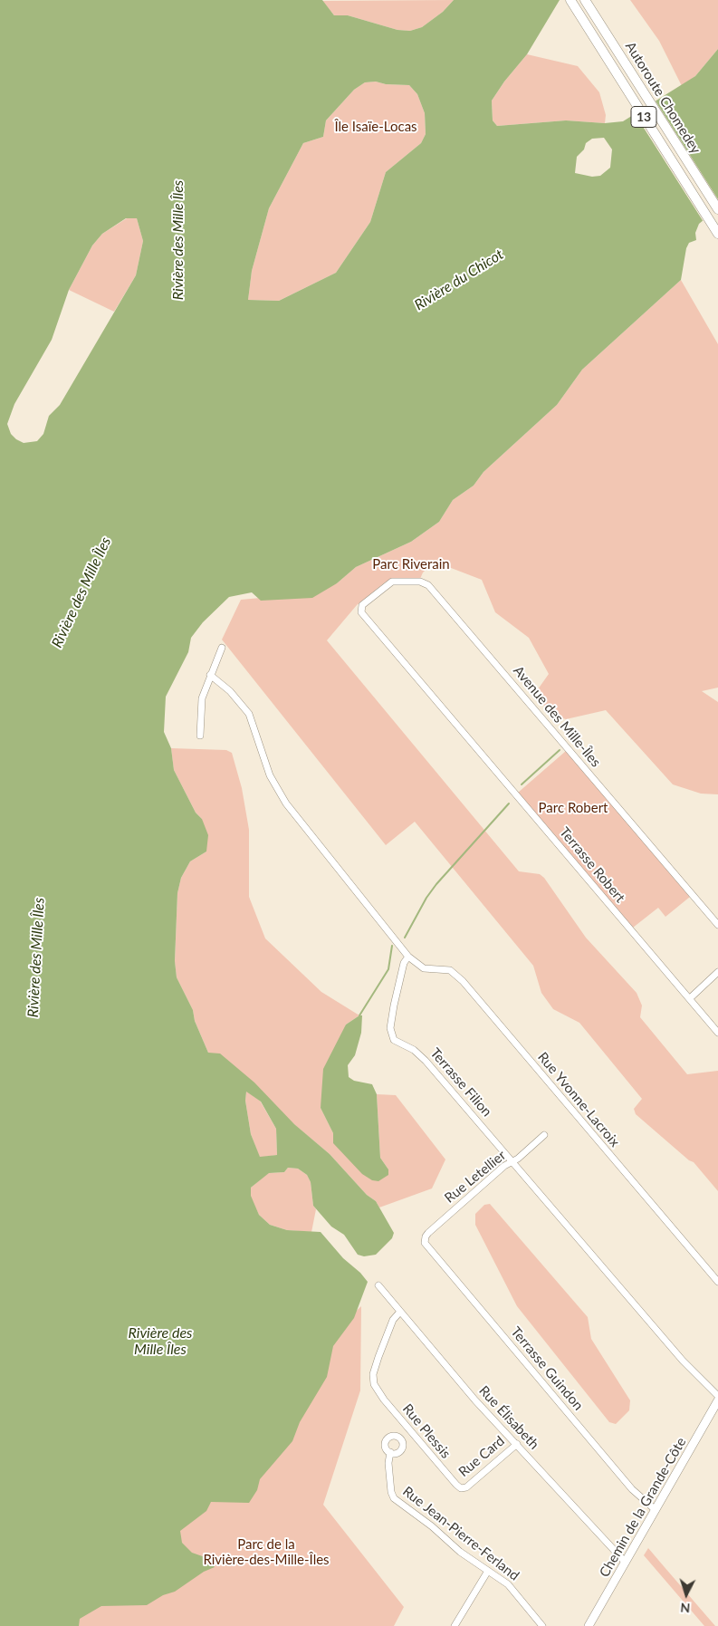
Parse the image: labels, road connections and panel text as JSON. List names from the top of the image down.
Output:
{
  "streets": {
    "highway": ["Autoroute Chomedey", "13"],
    "main road": ["Chemin de la Grande-Côte"],
    "street": [
      "Avenue des Mille-Îles",
      "Terrasse Robert",
      "Terrasse Filion",
      "Rue Yvonne-Lacroix",
      "Rue Letellier",
      "Terrasse Guindon",
      "Rue Élisabeth",
      "Rue Plessis",
      "Rue Card",
      "Rue Jean-Pierre-Ferland"
    ]
  },
  "crossings": [
    ["Avenue des Mille-Îles", "Terrasse Robert"],
    ["Terrasse Filion", "Rue Yvonne-Lacroix"],
    ["Terrasse Filion", "Rue Letellier"],
    ["Rue Letellier", "Terrasse Guindon"],
    ["Terrasse Guindon", "Chemin de la Grande-Côte"],
    ["Rue Élisabeth", "Rue Plessis"],
    ["Rue Élisabeth", "Rue Card"],
    ["Rue Élisabeth", "Chemin de la Grande-Côte"],
    ["Rue Plessis", "Rue Card"]
  ],
  "water": ["Rivière des Mille Îles", "Rivière du Chicot"],
  "parks": [
    "Île Isaïe-Locas",
    "Parc Riverain",
    "Parc Robert",
    "Parc de la Rivière-des-Mille-Îles"
  ],
  "north": "bottom"
}
